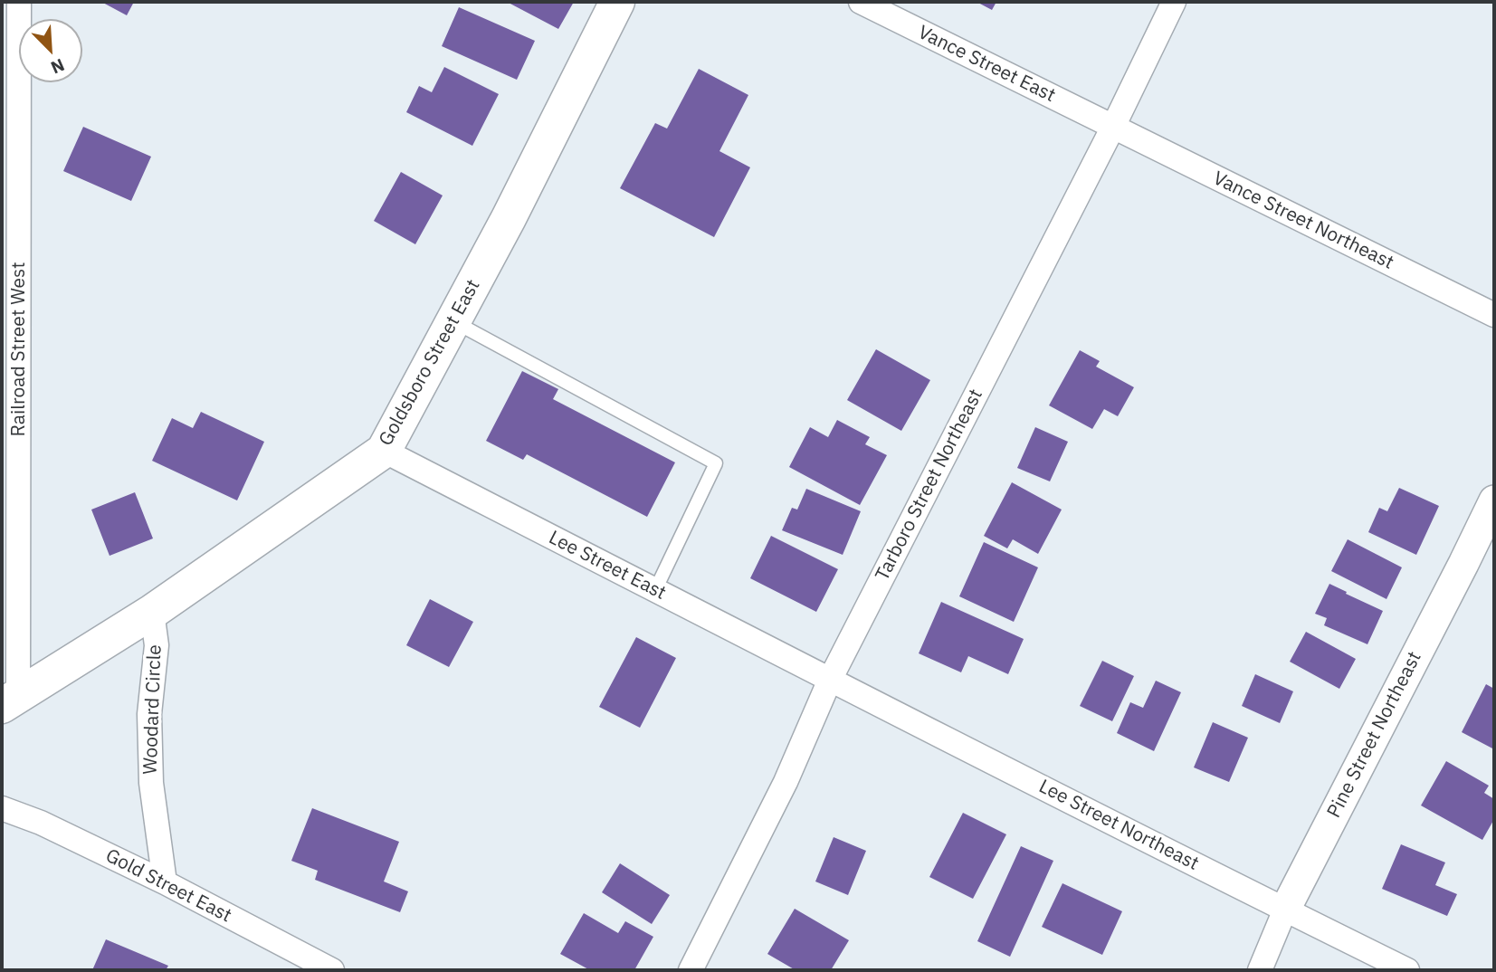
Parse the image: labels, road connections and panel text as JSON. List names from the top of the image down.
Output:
{
  "streets": {
    "main road": ["Goldsboro Street East"],
    "street": [
      "Vance Street East",
      "Vance Street Northeast",
      "Railroad Street West",
      "Tarboro Street Northeast",
      "Lee Street East",
      "Woodard Circle",
      "Pine Street Northeast",
      "Lee Street Northeast",
      "Gold Street East"
    ]
  },
  "crossings": [
    ["Vance Street East", "Vance Street Northeast"],
    ["Vance Street East", "Tarboro Street Northeast"],
    ["Vance Street Northeast", "Tarboro Street Northeast"],
    ["Railroad Street West", "Goldsboro Street East"],
    ["Goldsboro Street East", "Lee Street East"],
    ["Goldsboro Street East", "Woodard Circle"],
    ["Tarboro Street Northeast", "Lee Street East"],
    ["Tarboro Street Northeast", "Lee Street Northeast"],
    ["Lee Street East", "Lee Street Northeast"],
    ["Woodard Circle", "Gold Street East"],
    ["Pine Street Northeast", "Lee Street Northeast"]
  ],
  "north": "bottom right"
}
